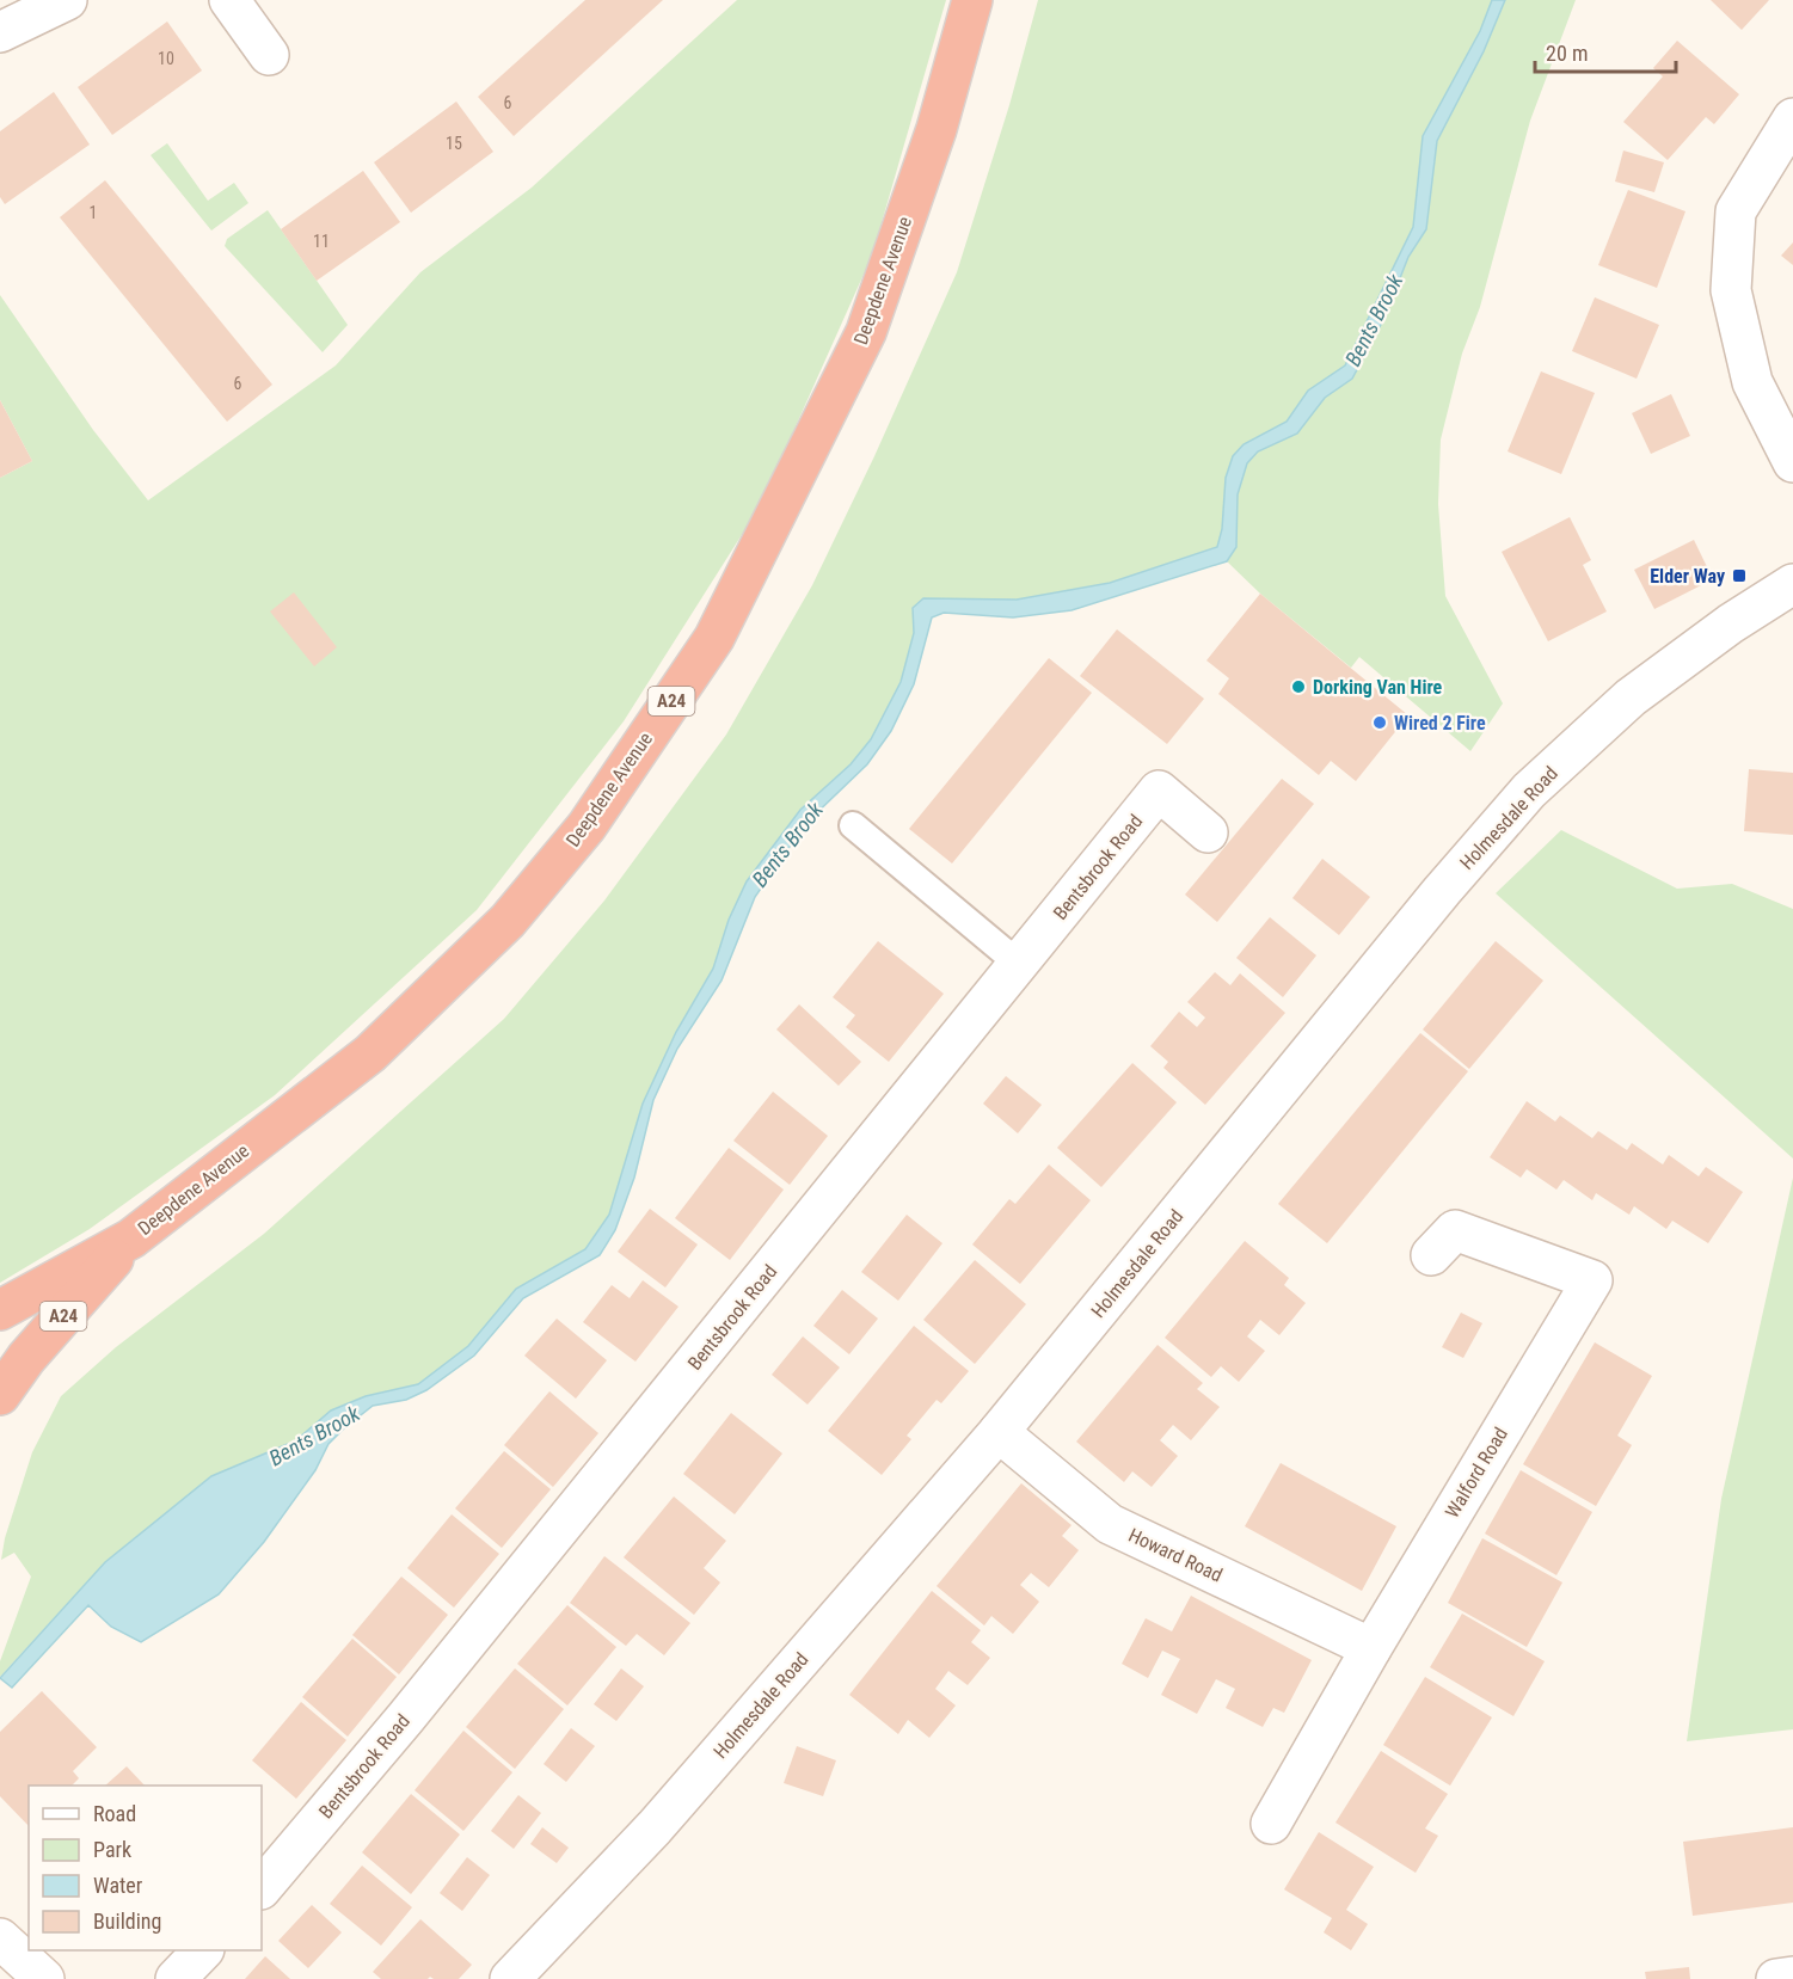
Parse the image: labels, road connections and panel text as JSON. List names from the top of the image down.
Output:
{
  "streets": {
    "highway": ["Deepdene Avenue", "A24"],
    "street": [
      "Holmesdale Road",
      "Bentsbrook Road",
      "Walford Road",
      "Howard Road"
    ]
  },
  "crossings": [
    ["Holmesdale Road", "Howard Road"],
    ["Walford Road", "Howard Road"]
  ],
  "water": ["Bents Brook"],
  "places": {
    "transit": ["Elder Way"],
    "other": ["Dorking Van Hire", "Wired 2 Fire"]
  },
  "house_numbers": [
    "10",
    "6",
    "15",
    "1",
    "11",
    "6"
  ],
  "legend": [
    "Road",
    "Park",
    "Water",
    "Building"
  ],
  "scale_bar": "20 m"
}
